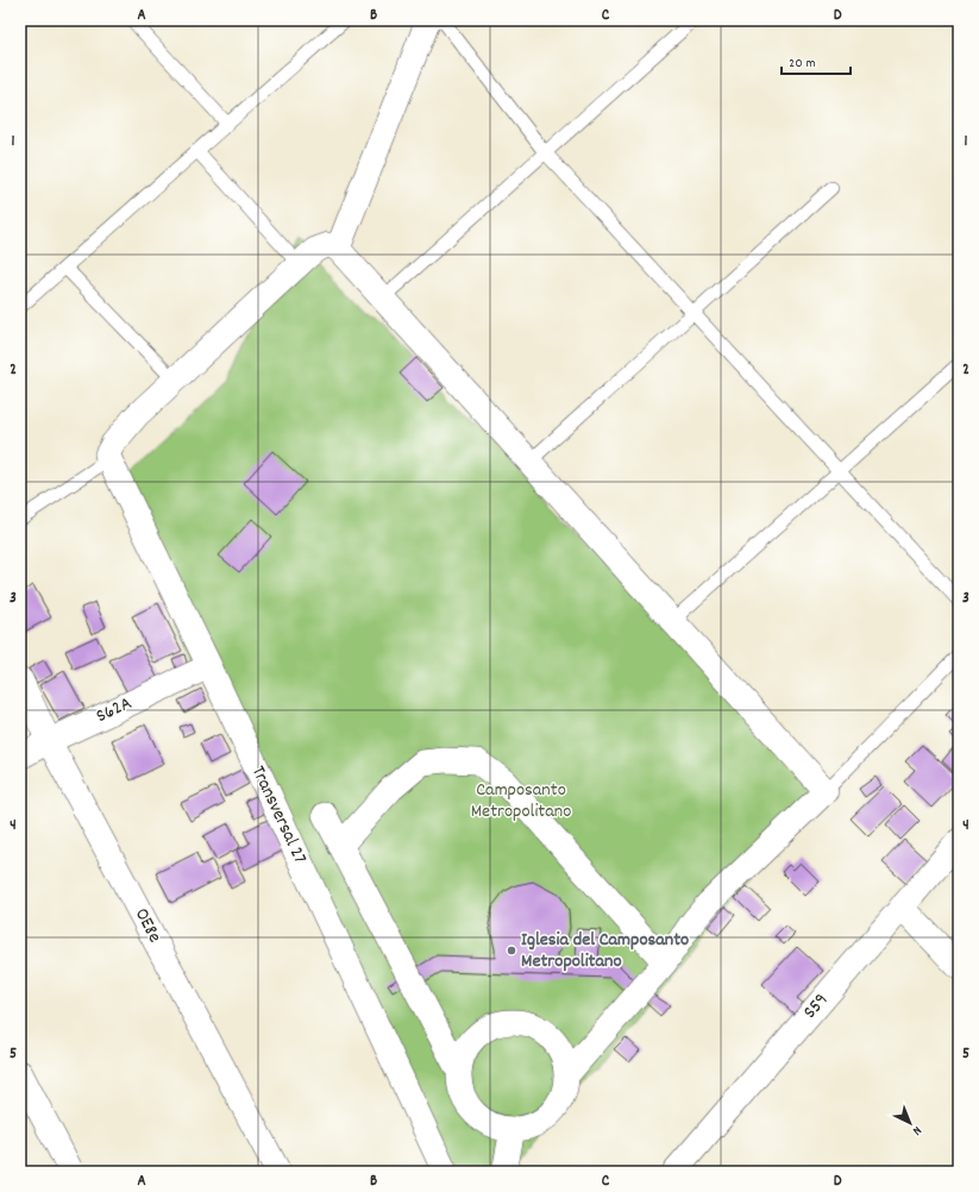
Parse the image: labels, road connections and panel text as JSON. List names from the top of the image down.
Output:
{
  "streets": {
    "street": [
      "S62A",
      "Transversal 27",
      "OE8e",
      "S59"
    ]
  },
  "crossings": [
    ["S62A", "Transversal 27"],
    ["S62A", "OE8e"]
  ],
  "parks": ["Camposanto Metropolitano"],
  "places": ["Iglesia del Camposanto Metropolitano"],
  "scale_bar": "20 m",
  "north": "bottom right",
  "grid": {
    "columns": [
      "A",
      "B",
      "C",
      "D"
    ],
    "rows": [
      "1",
      "2",
      "3",
      "4",
      "5"
    ]
  }
}
